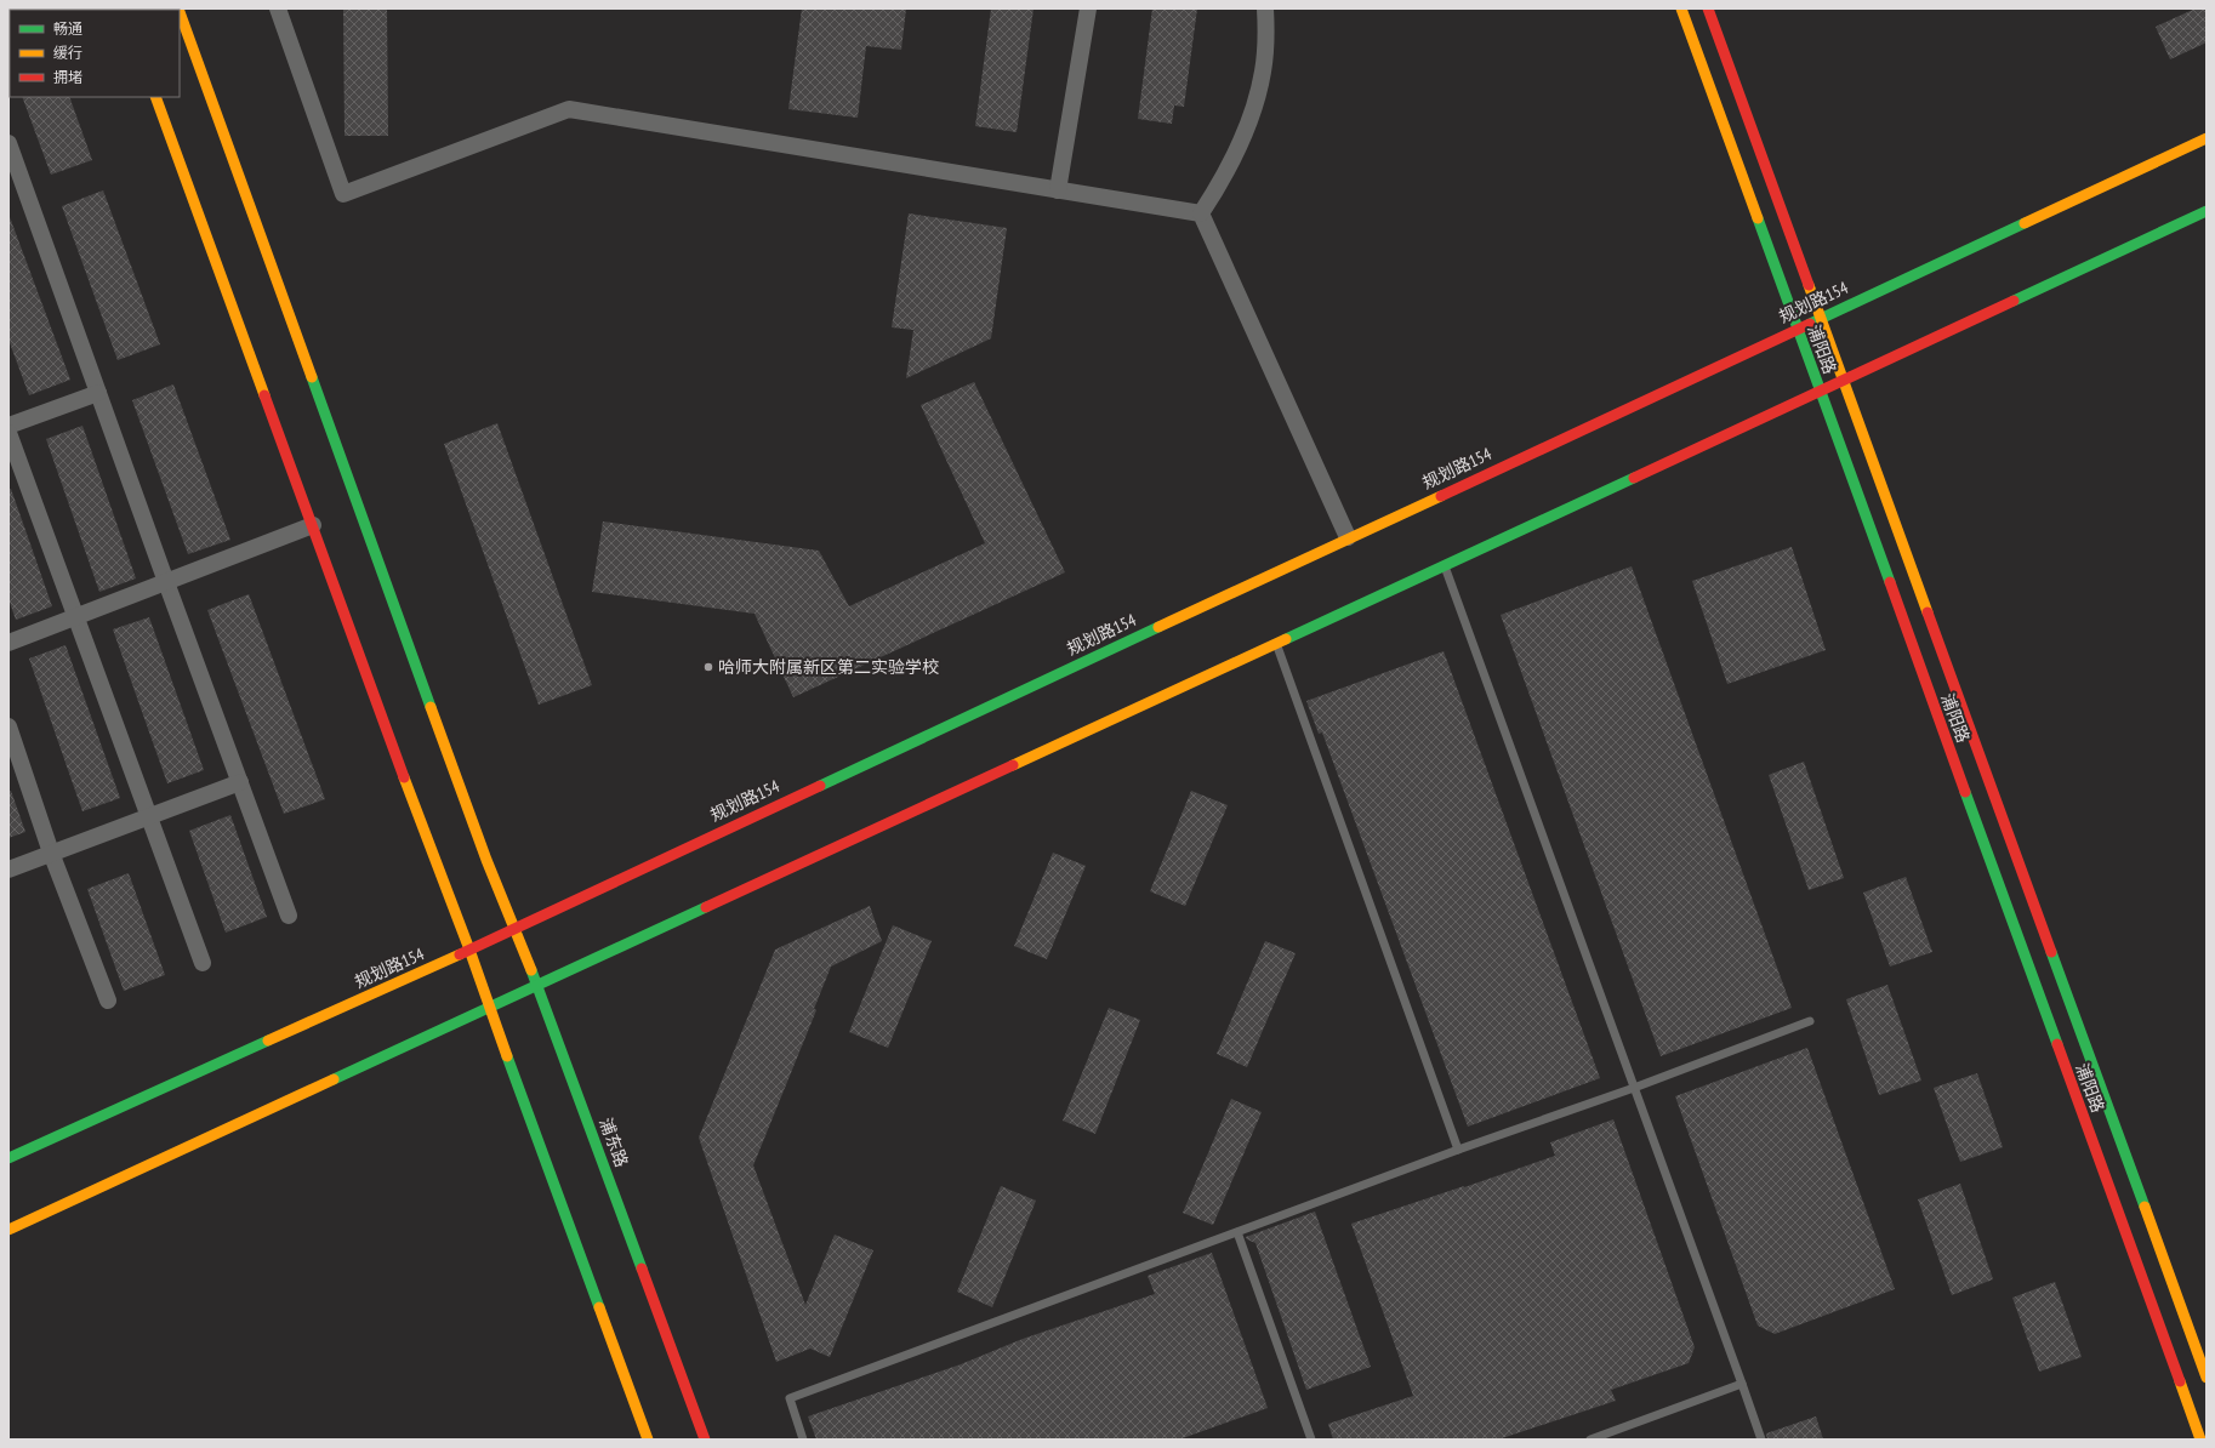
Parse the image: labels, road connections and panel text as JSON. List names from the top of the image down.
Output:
{
  "streets": {
    "main road": ["规划路154", "浦阳路", "浦东路"]
  },
  "crossings": [
    ["规划路154", "浦阳路"],
    ["规划路154", "浦东路"]
  ],
  "places": ["哈师大附属新区第二实验学校"],
  "legend": ["畅通", "缓行", "拥堵"]
}
